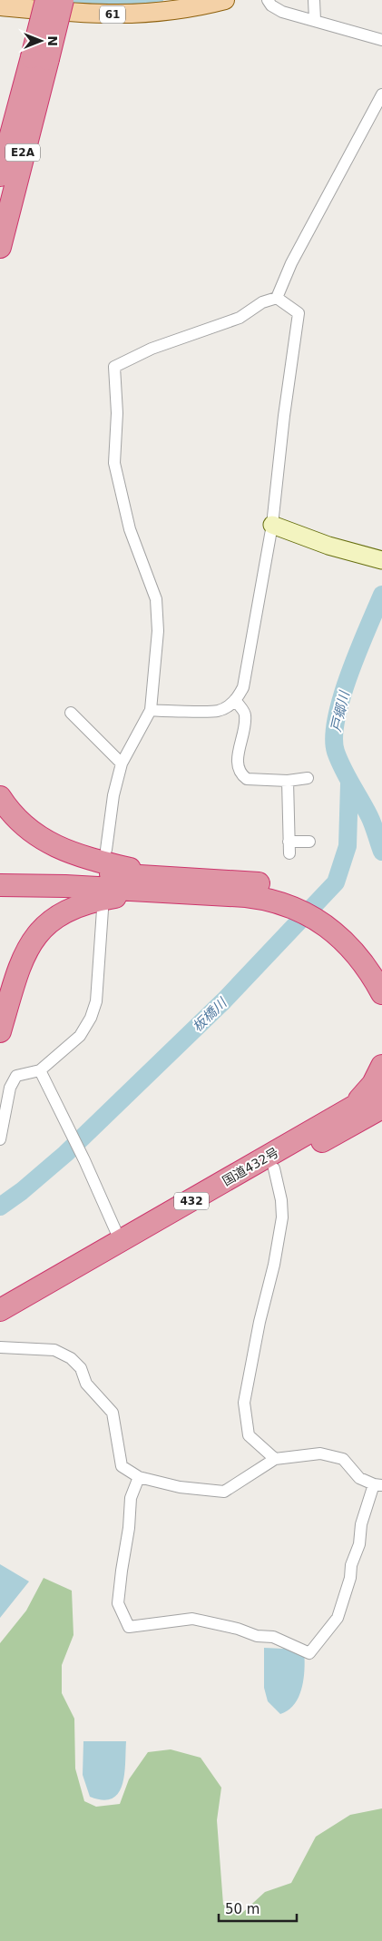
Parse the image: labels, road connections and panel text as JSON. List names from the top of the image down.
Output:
{
  "streets": {
    "highway": ["E2A", "国道432号", "432"],
    "main road": ["61"]
  },
  "water": ["戸郷川", "板橋川"],
  "scale_bar": "50 m",
  "north": "right"
}
